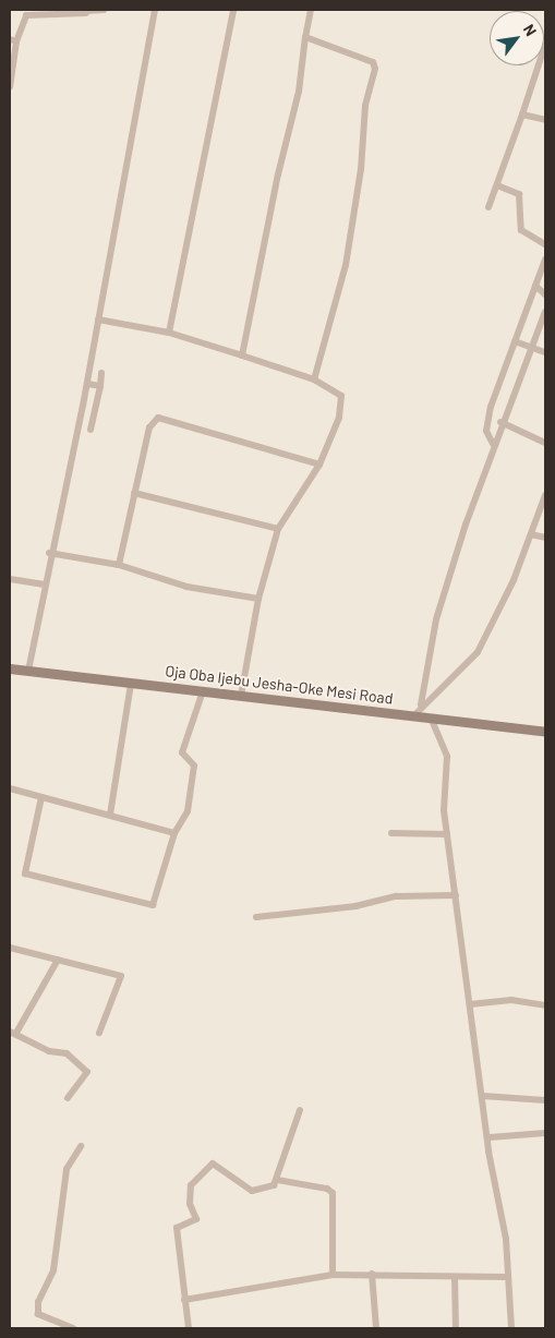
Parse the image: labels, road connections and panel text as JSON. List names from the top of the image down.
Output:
{
  "streets": {
    "main road": ["Oja Oba Ijebu Jesha-Oke Mesi Road"]
  },
  "north": "top right"
}
